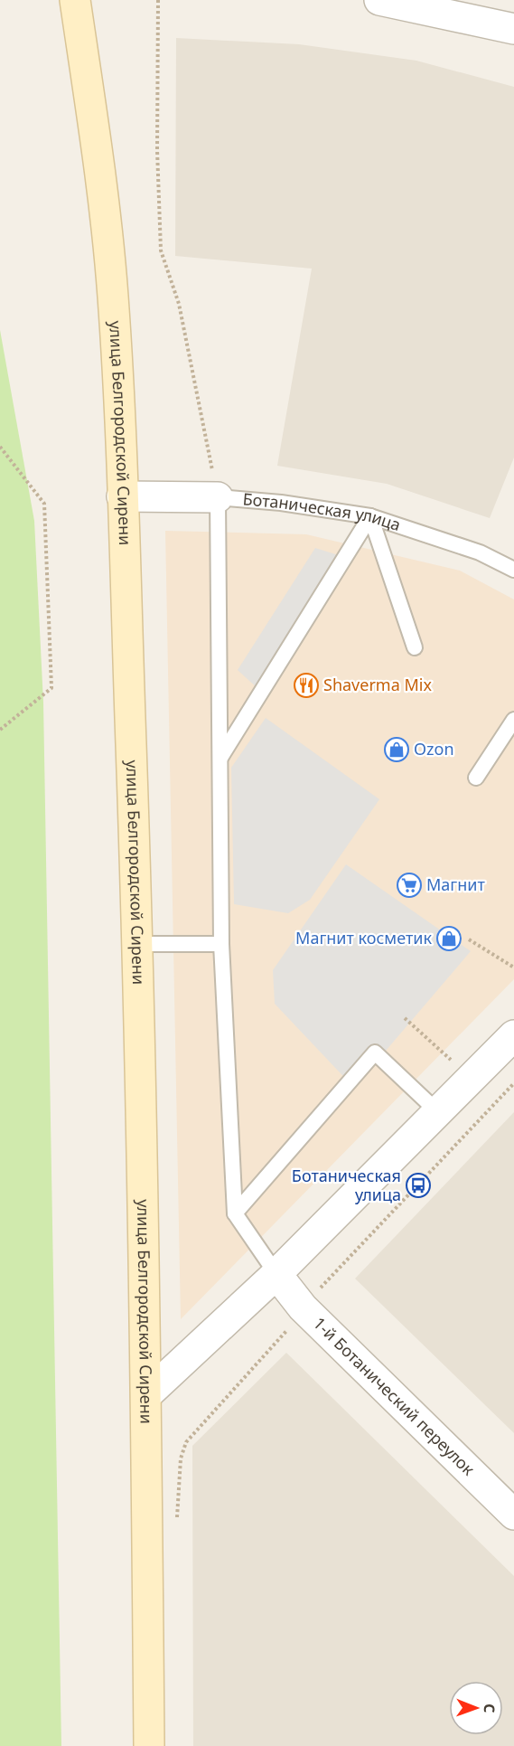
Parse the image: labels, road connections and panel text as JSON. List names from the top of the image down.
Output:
{
  "streets": {
    "main road": ["улица Белгородской Сирени"],
    "street": ["Ботаническая улица", "1-й Ботанический переулок"]
  },
  "crossings": [
    ["улица Белгородской Сирени", "Ботаническая улица"]
  ],
  "places": {
    "restaurant": ["Shaverma Mix"],
    "shop": ["Ozon", "Магнит косметик"],
    "supermarket": ["Магнит"],
    "bus stop": ["Ботаническая улица"]
  },
  "north": "right"
}
